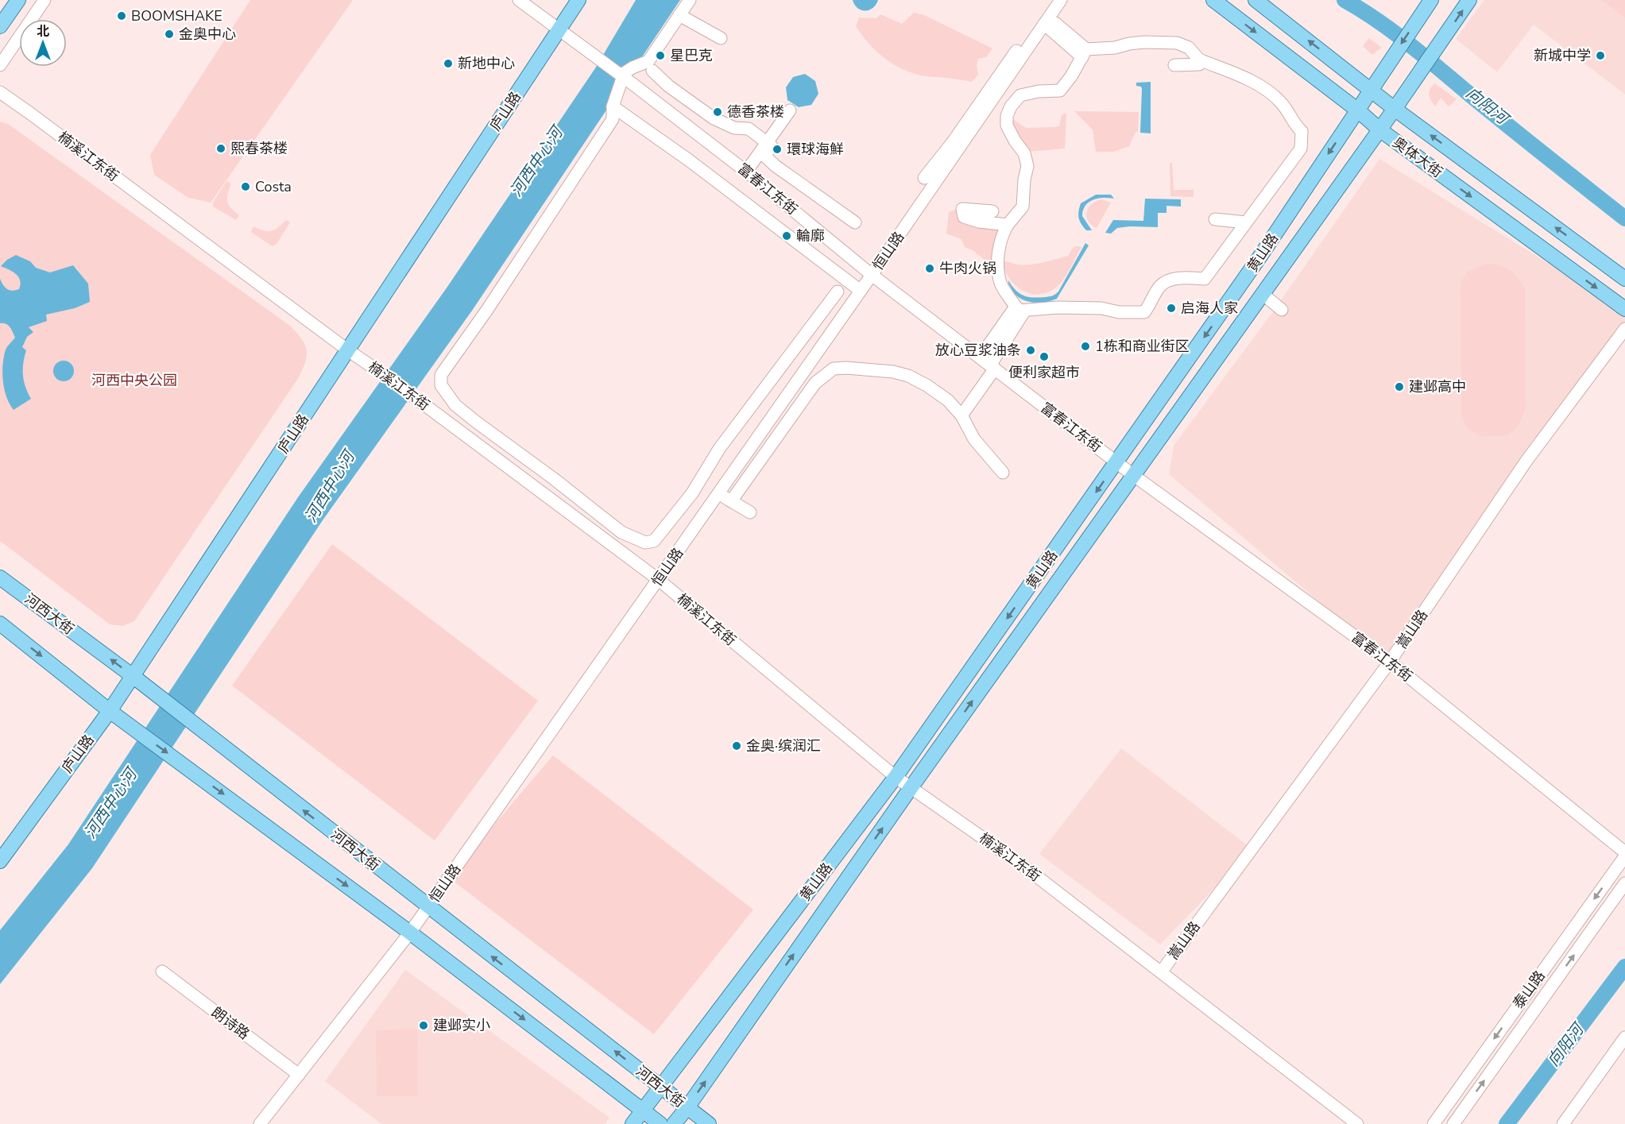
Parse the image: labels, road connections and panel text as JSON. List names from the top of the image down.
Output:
{
  "streets": {
    "main road": [
      "庐山路",
      "奥体大街",
      "黄山路",
      "河西大街"
    ],
    "street": [
      "楠溪江东街",
      "富春江东街",
      "恒山路",
      "嵩山路",
      "泰山路",
      "朗诗路"
    ]
  },
  "crossings": [
    ["庐山路", "楠溪江东街"],
    ["庐山路", "富春江东街"],
    ["庐山路", "河西大街"],
    ["楠溪江东街", "恒山路"],
    ["楠溪江东街", "黄山路"],
    ["楠溪江东街", "嵩山路"],
    ["奥体大街", "黄山路"],
    ["富春江东街", "恒山路"],
    ["富春江东街", "黄山路"],
    ["富春江东街", "嵩山路"],
    ["富春江东街", "泰山路"],
    ["恒山路", "河西大街"],
    ["恒山路", "朗诗路"],
    ["黄山路", "河西大街"]
  ],
  "water": ["向阳河", "河西中心河"],
  "parks": ["河西中央公园"],
  "places": [
    "BOOMSHAKE",
    "金奥中心",
    "星巴克",
    "新城中学",
    "新地中心",
    "德香茶楼",
    "熙春茶楼",
    "環球海鮮",
    "Costa",
    "輪廓",
    "牛肉火锅",
    "启海人家",
    "1栋和商业街区",
    "放心豆浆油条",
    "便利家超市",
    "建邺高中",
    "金奥·缤润汇",
    "建邺实小"
  ],
  "north": "top"
}
